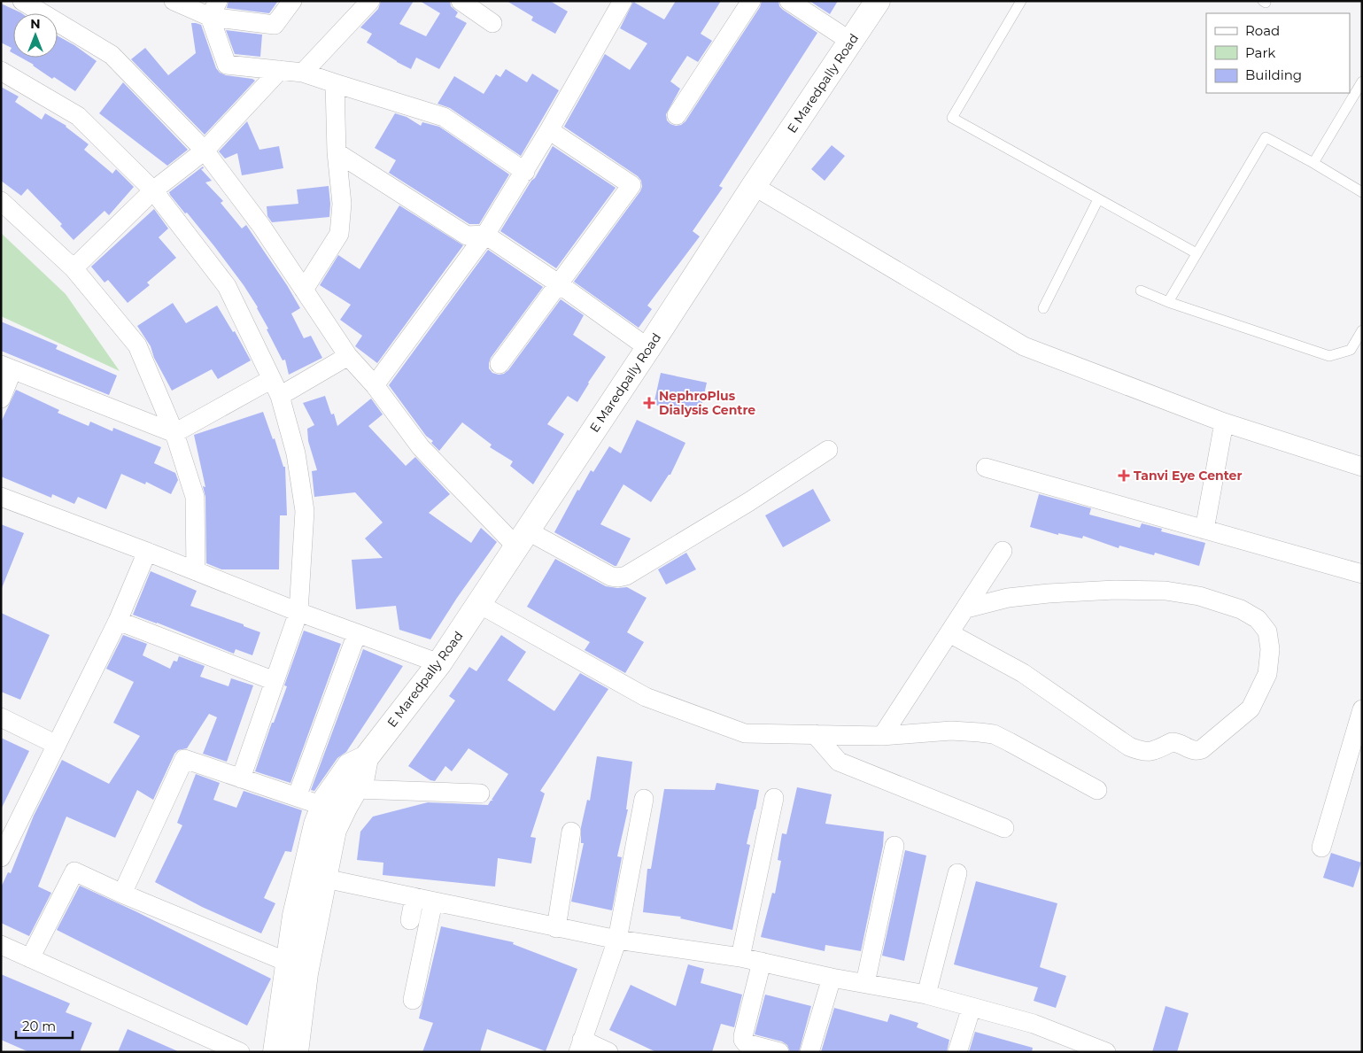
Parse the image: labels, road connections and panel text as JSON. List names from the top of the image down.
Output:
{
  "streets": {
    "main road": ["E Maredpally Road"]
  },
  "places": {
    "health": ["NephroPlus Dialysis Centre", "Tanvi Eye Center"]
  },
  "legend": ["Road", "Park", "Building"],
  "scale_bar": "20 m",
  "north": "top"
}
